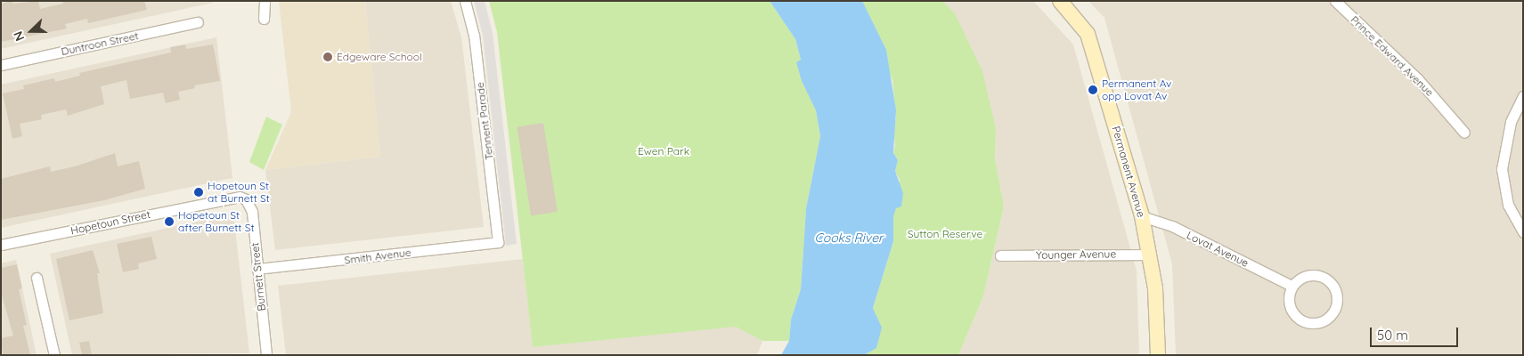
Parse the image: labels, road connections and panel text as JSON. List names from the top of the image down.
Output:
{
  "streets": {
    "main road": ["Permanent Avenue"],
    "street": [
      "Duntroon Street",
      "Prince Edward Avenue",
      "Tennent Parade",
      "Hopetoun Street",
      "Lovat Avenue",
      "Younger Avenue",
      "Smith Avenue",
      "Burnett Street"
    ]
  },
  "crossings": [
    ["Tennent Parade", "Smith Avenue"],
    ["Permanent Avenue", "Lovat Avenue"],
    ["Permanent Avenue", "Younger Avenue"],
    ["Hopetoun Street", "Burnett Street"],
    ["Smith Avenue", "Burnett Street"]
  ],
  "water": ["Cooks River"],
  "parks": ["Ewen Park", "Sutton Reserve"],
  "places": [
    "Edgeware School",
    "Permanent Av opp Lovat Av",
    "Hopetoun St at Burnett St",
    "Hopetoun St after Burnett St"
  ],
  "scale_bar": "50 m",
  "north": "left"
}
